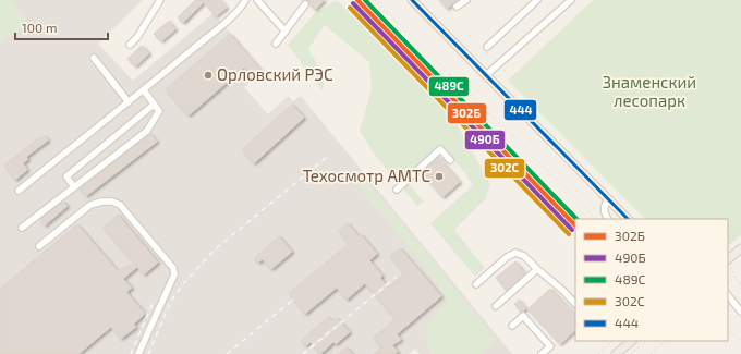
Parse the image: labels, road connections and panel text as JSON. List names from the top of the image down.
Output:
{
  "parks": ["Знаменский лесопарк"],
  "places": ["Орловский РЭС", "Техосмотр АМТС"],
  "lines": [
    "transit line 302Б",
    "transit line 489С",
    "transit line 444",
    "transit line 490Б",
    "transit line 302С"
  ],
  "legend": [
    "302Б",
    "490Б",
    "489С",
    "302С",
    "444"
  ],
  "scale_bar": "100 m"
}
